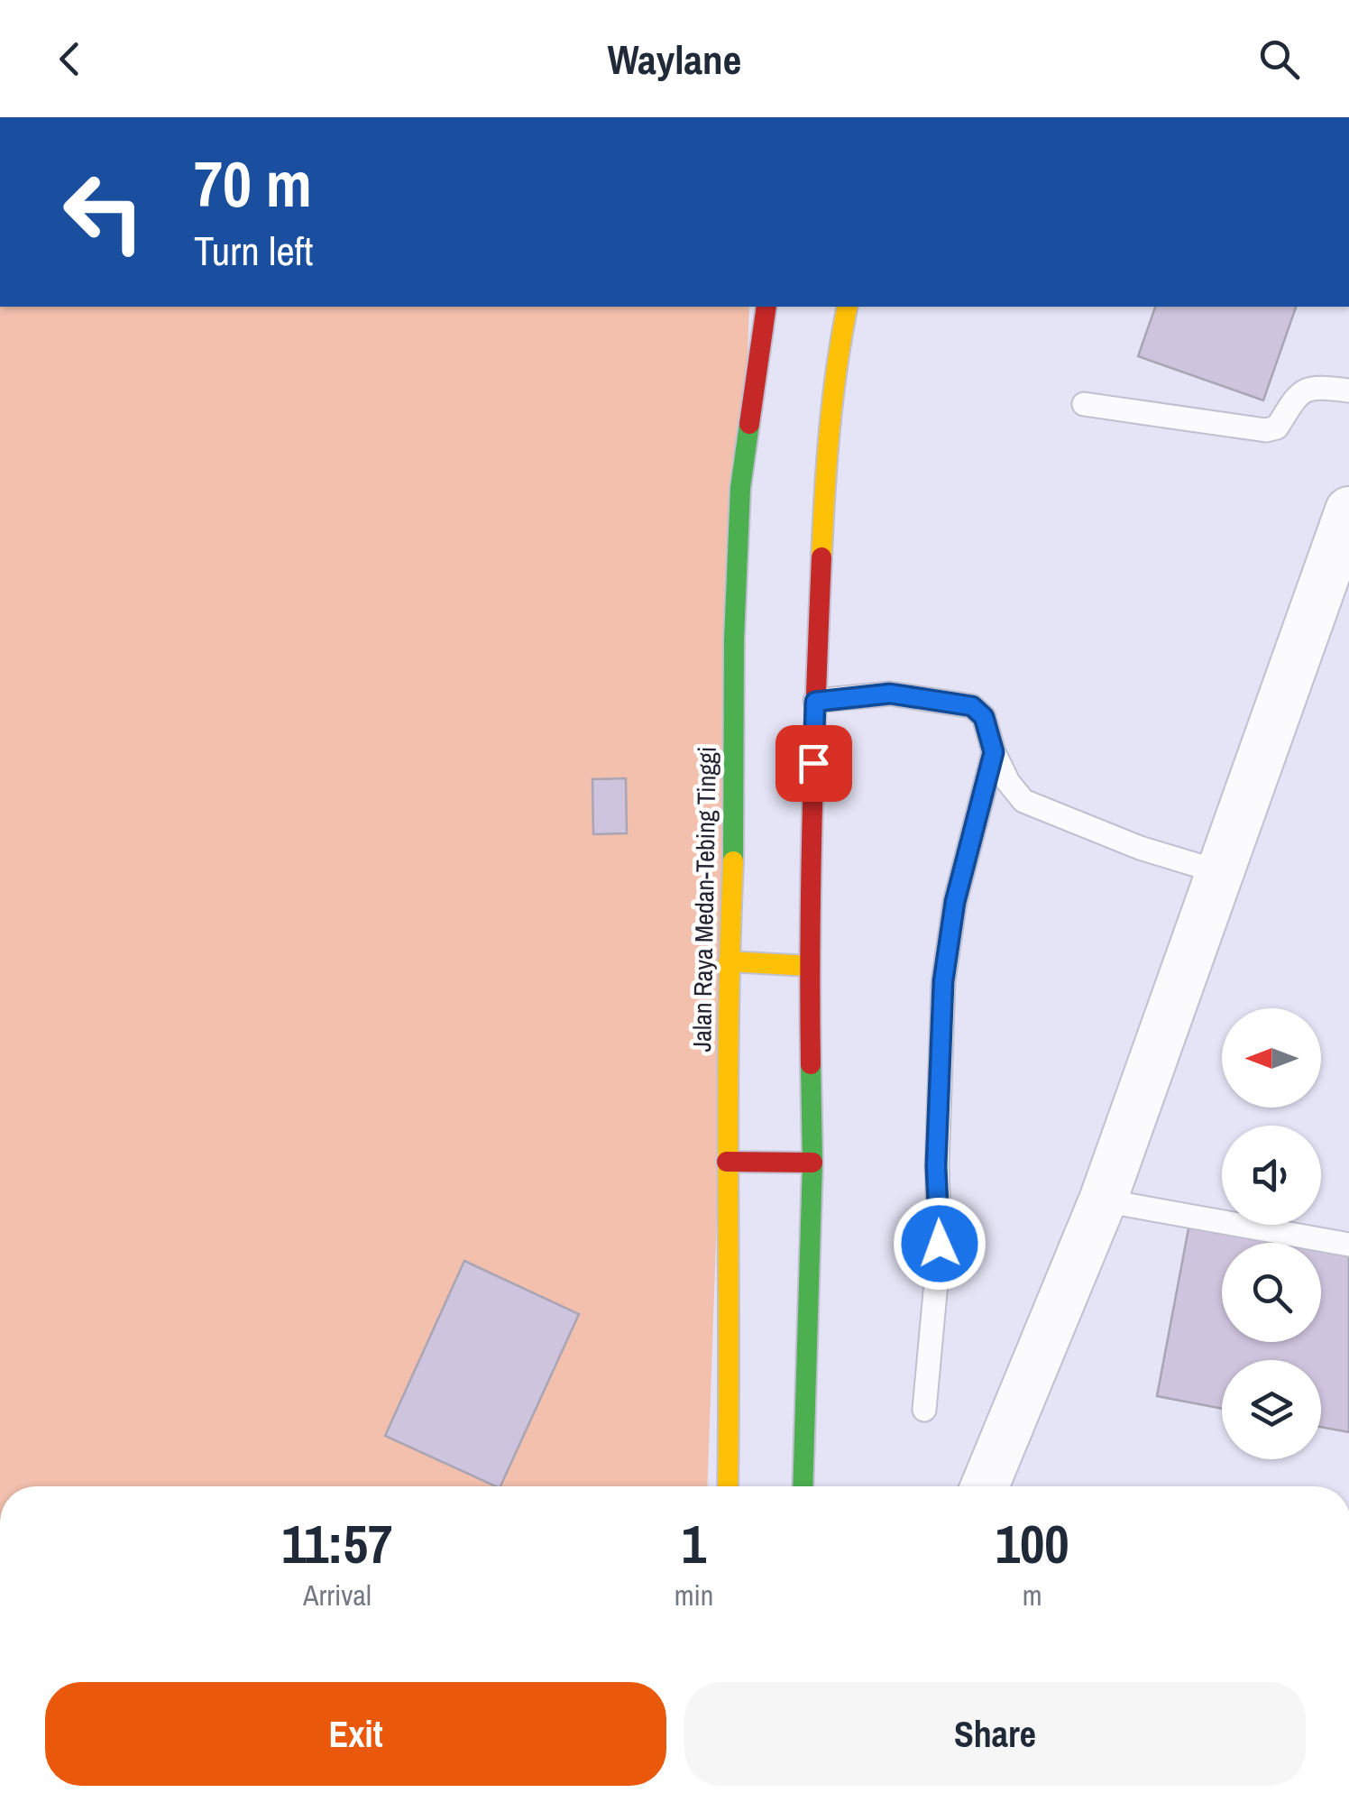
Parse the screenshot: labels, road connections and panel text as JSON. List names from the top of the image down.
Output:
{
  "streets": {
    "highway": ["Jalan Raya Medan-Tebing Tinggi"]
  },
  "north": "left",
  "page": {
    "header": "Waylane",
    "turn": ["70 m", "Turn left"],
    "eta": [
      "11:57",
      "Arrival",
      "1",
      "min",
      "100",
      "m"
    ],
    "buttons": ["Exit", "Share"]
  }
}
